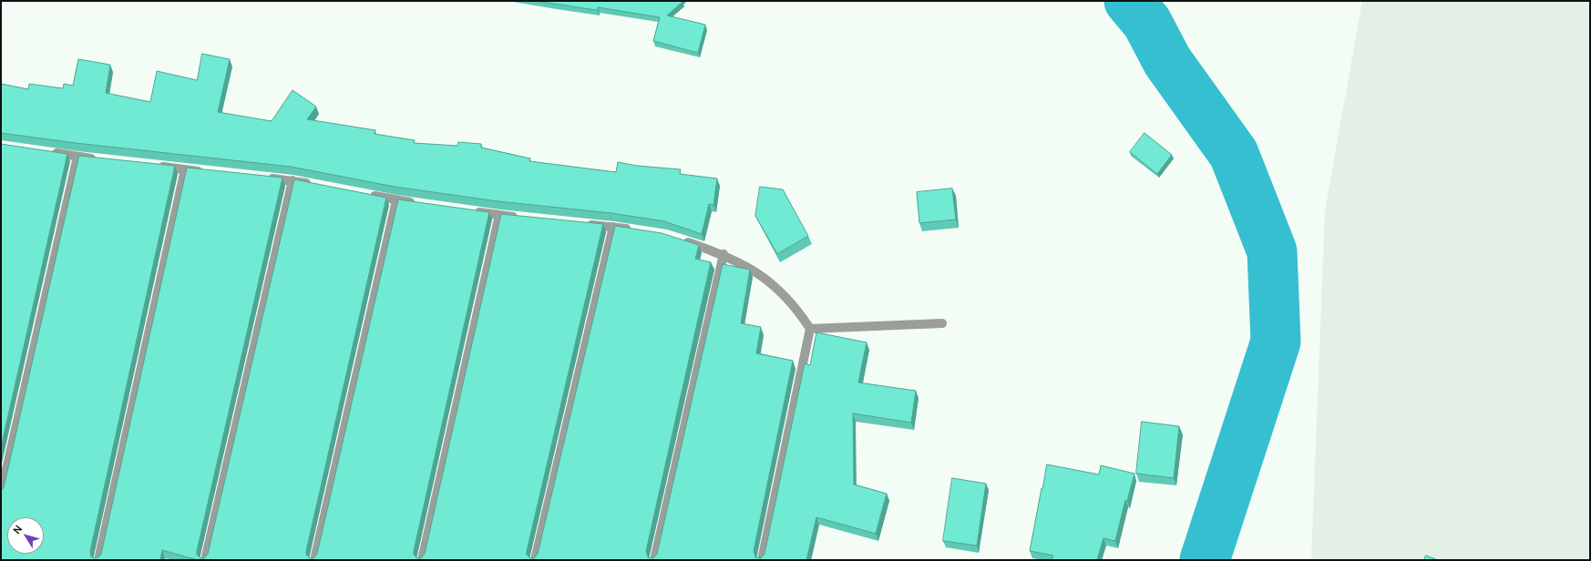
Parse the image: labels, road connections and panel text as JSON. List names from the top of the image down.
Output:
{
  "north": "top left"
}
